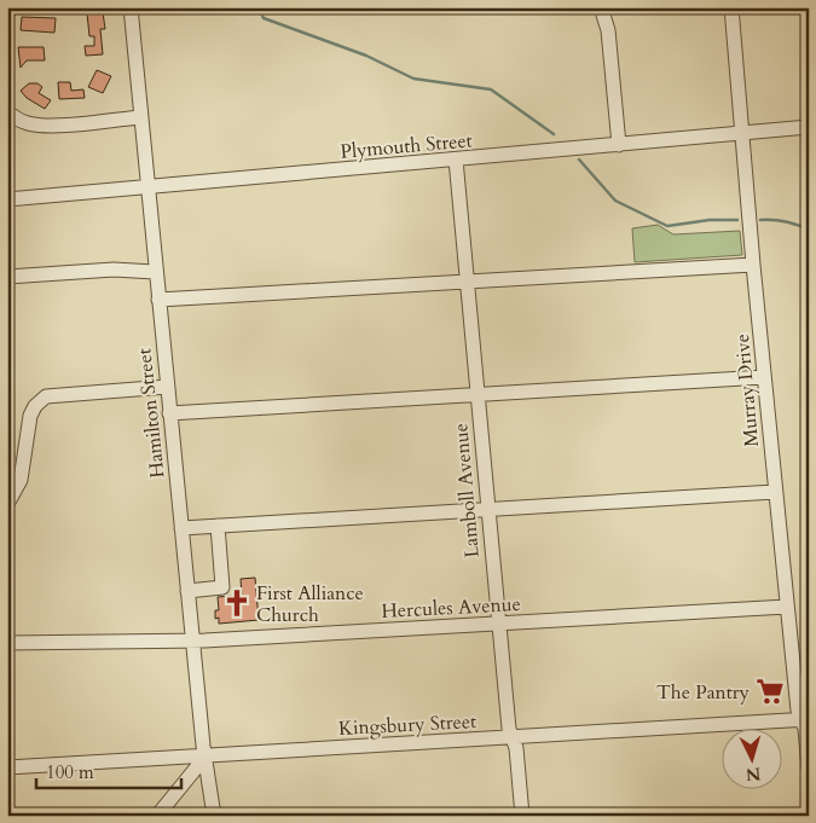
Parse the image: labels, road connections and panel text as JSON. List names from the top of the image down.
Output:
{
  "streets": {
    "street": [
      "Plymouth Street",
      "Murray Drive",
      "Hamilton Street",
      "Lamboll Avenue",
      "Hercules Avenue",
      "Kingsbury Street"
    ]
  },
  "crossings": [
    ["Plymouth Street", "Murray Drive"],
    ["Plymouth Street", "Hamilton Street"],
    ["Plymouth Street", "Lamboll Avenue"],
    ["Murray Drive", "Hercules Avenue"],
    ["Murray Drive", "Kingsbury Street"],
    ["Hamilton Street", "Hercules Avenue"],
    ["Hamilton Street", "Kingsbury Street"],
    ["Lamboll Avenue", "Hercules Avenue"],
    ["Lamboll Avenue", "Kingsbury Street"]
  ],
  "places": {
    "church": ["First Alliance Church"],
    "supermarket": ["The Pantry"]
  },
  "scale_bar": "100 m",
  "north": "bottom"
}
